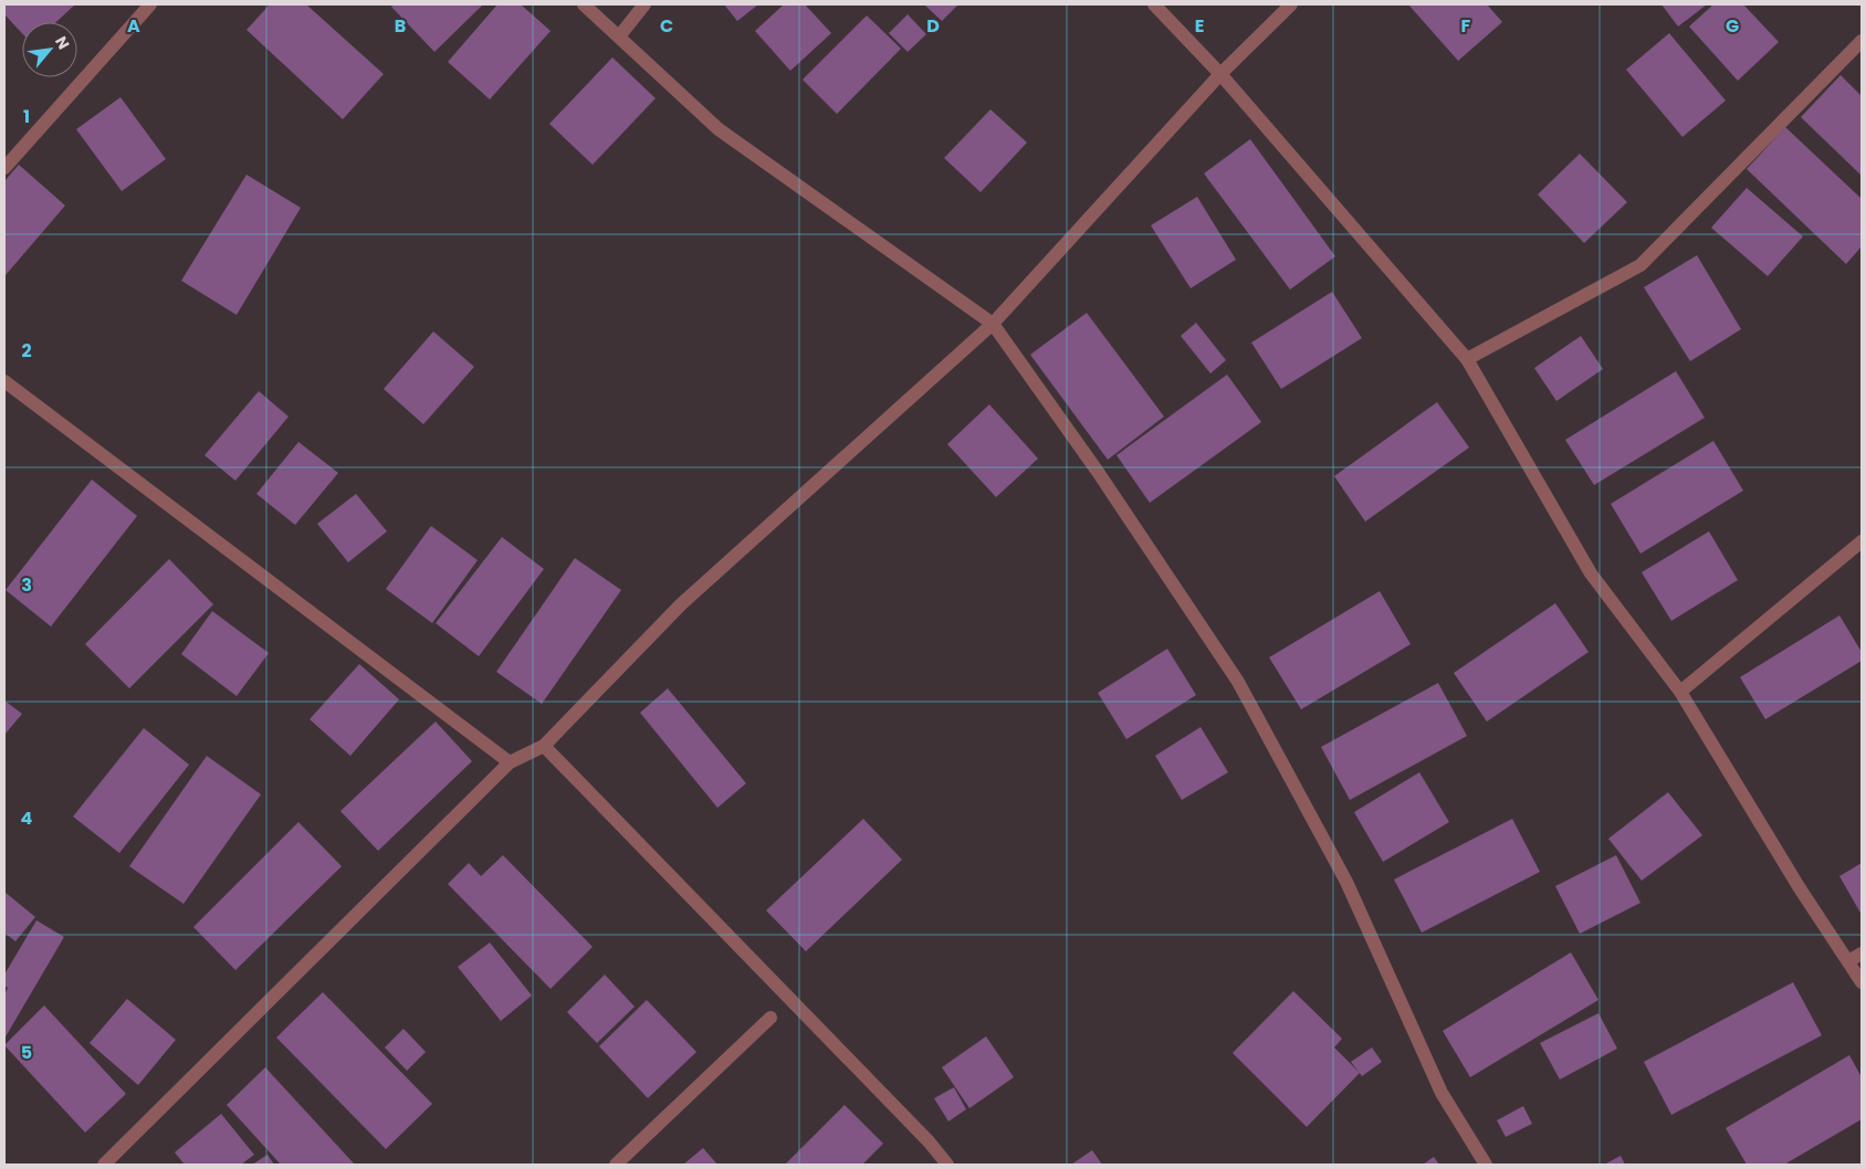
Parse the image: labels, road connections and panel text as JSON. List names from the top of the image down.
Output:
{
  "north": "top right",
  "grid": {
    "columns": [
      "A",
      "B",
      "C",
      "D",
      "E",
      "F",
      "G"
    ],
    "rows": [
      "1",
      "2",
      "3",
      "4",
      "5"
    ]
  }
}
